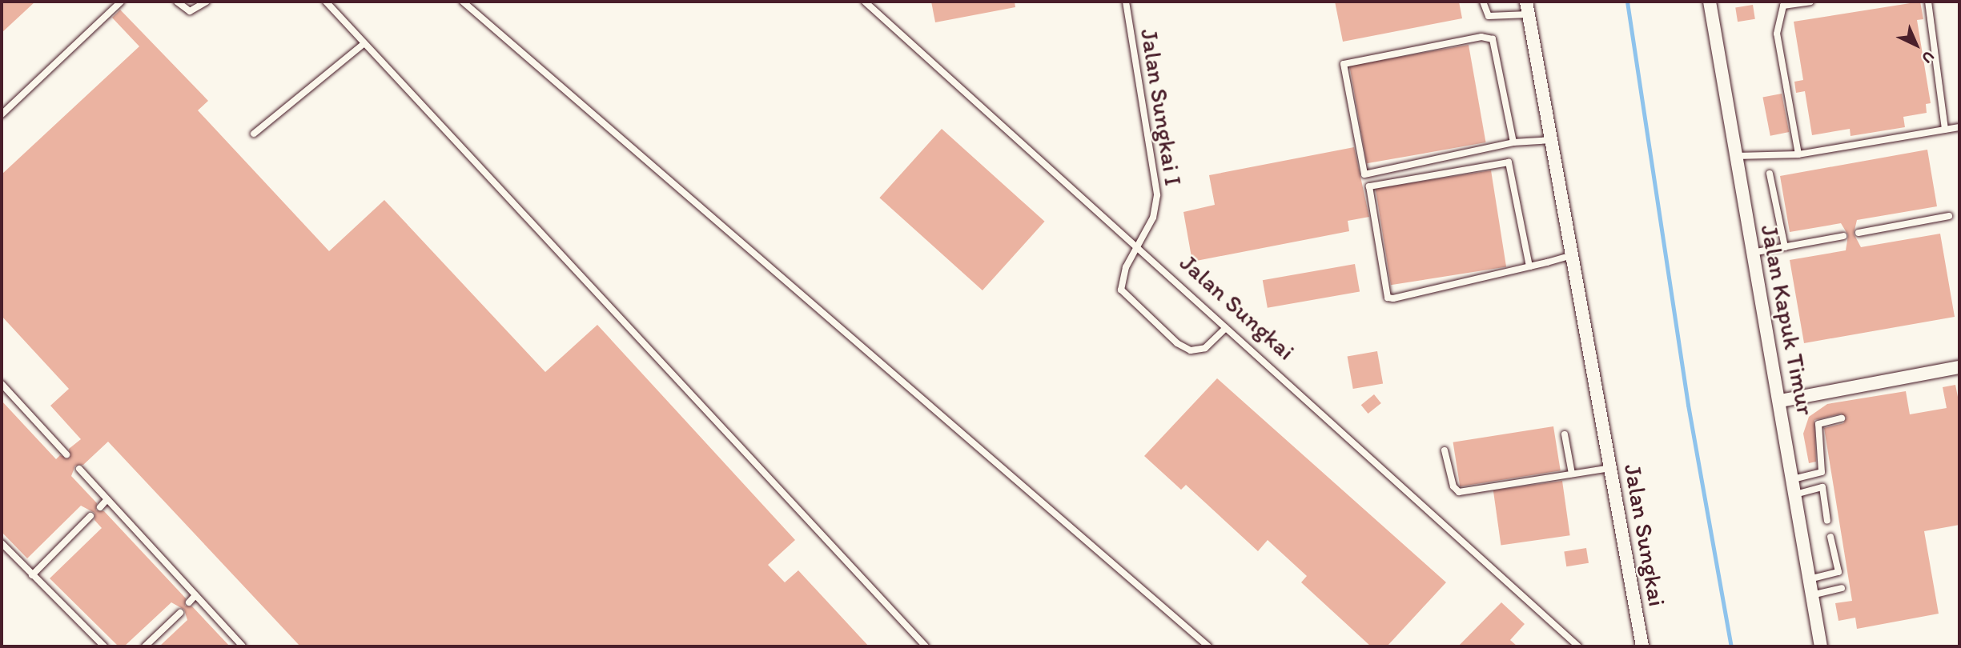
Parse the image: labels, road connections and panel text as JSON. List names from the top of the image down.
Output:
{
  "streets": {
    "street": ["Jalan Sungkai", "Jalan Kapuk Timur"],
    "lane": ["Jalan Sungkai I"]
  },
  "crossings": [
    ["Jalan Sungkai I", "Jalan Sungkai"]
  ],
  "north": "bottom right"
}
